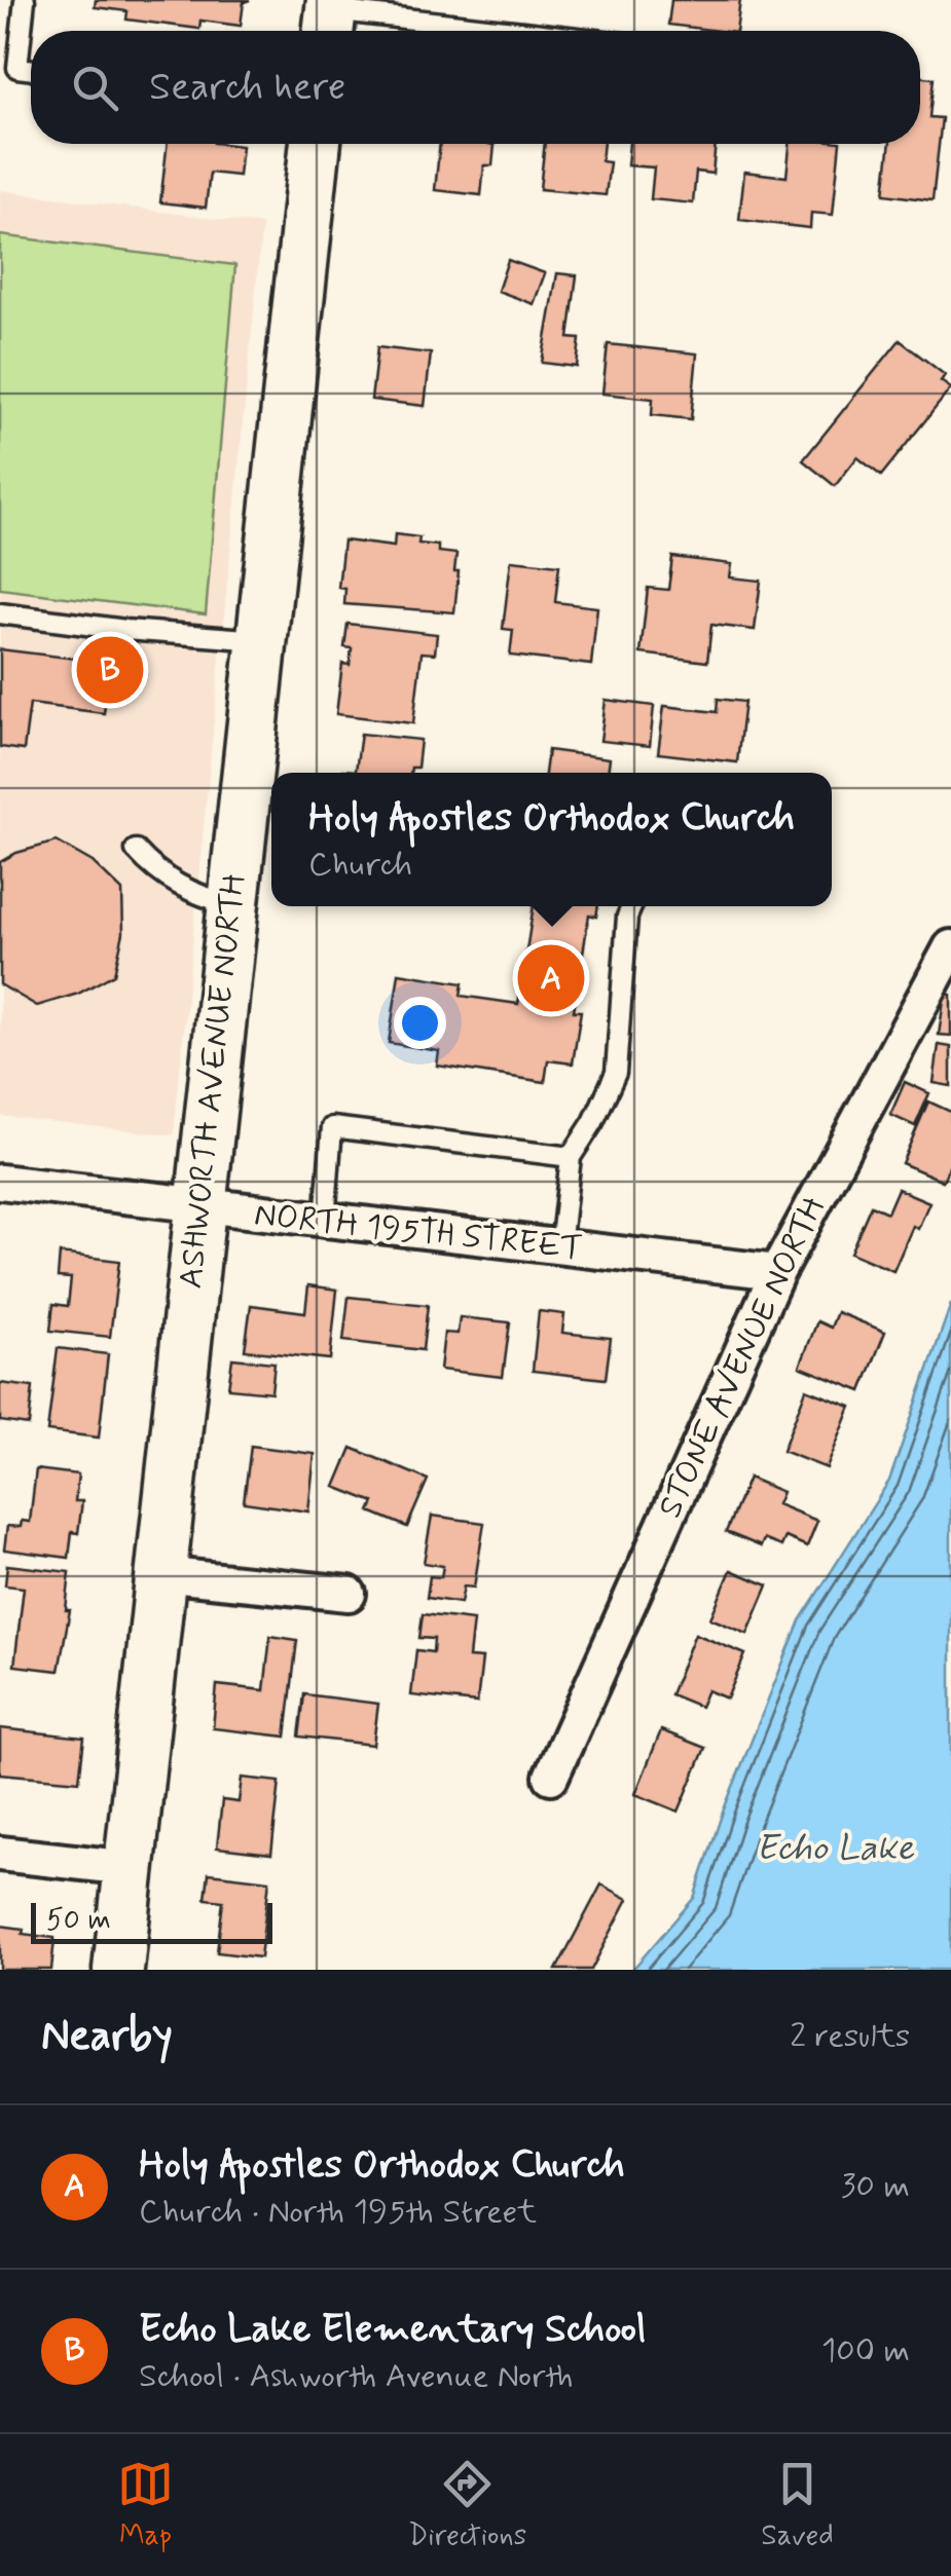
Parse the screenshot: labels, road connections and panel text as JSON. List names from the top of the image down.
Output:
{
  "streets": {
    "street": ["ASHWORTH AVENUE NORTH", "NORTH 195TH STREET", "STONE AVENUE NORTH"]
  },
  "crossings": [
    ["ASHWORTH AVENUE NORTH", "NORTH 195TH STREET"],
    ["NORTH 195TH STREET", "STONE AVENUE NORTH"]
  ],
  "water": ["Echo Lake"],
  "scale_bar": "50 m",
  "page": {
    "search": "Search here",
    "pins": ["B", "A"],
    "popup": ["Holy Apostles Orthodox Church", "Church"],
    "scale": "50 m",
    "heading": ["Nearby", "2 results"],
    "list": [
      {
        "mark": "A",
        "name": "Holy Apostles Orthodox Church",
        "note": "Church · North 195th Street",
        "value": "30 m"
      },
      {
        "mark": "B",
        "name": "Echo Lake Elementary School",
        "note": "School · Ashworth Avenue North",
        "value": "100 m"
      }
    ],
    "nav": ["Map", "Directions", "Saved"]
  }
}
